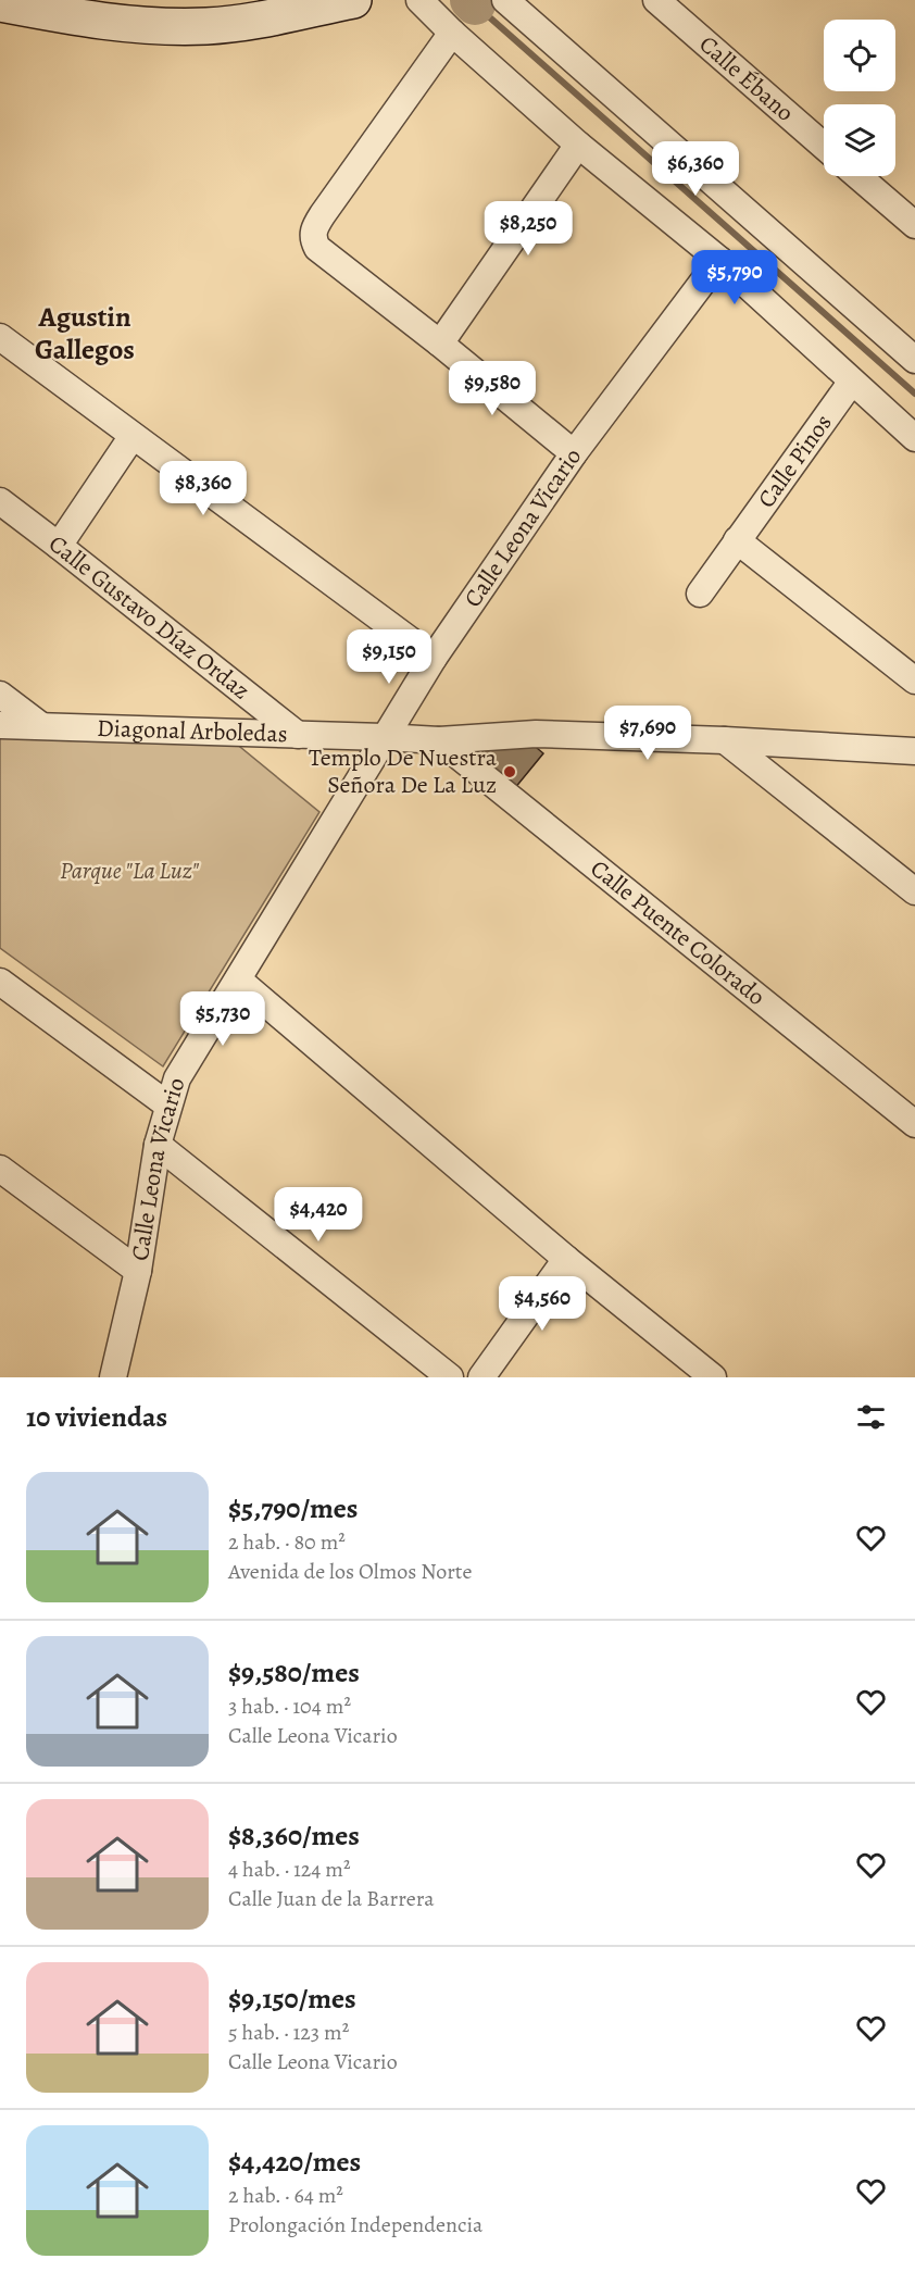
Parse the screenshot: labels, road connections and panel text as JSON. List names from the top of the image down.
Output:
{
  "streets": {
    "street": [
      "Calle Ébano",
      "Calle Pinos",
      "Calle Leona Vicario",
      "Calle Gustavo Díaz Ordaz",
      "Diagonal Arboledas",
      "Calle Puente Colorado"
    ]
  },
  "crossings": [
    ["Calle Leona Vicario", "Diagonal Arboledas"],
    ["Calle Gustavo Díaz Ordaz", "Diagonal Arboledas"],
    ["Diagonal Arboledas", "Calle Puente Colorado"]
  ],
  "districts": ["Agustin Gallegos"],
  "parks": ["Parque \"La Luz\""],
  "places": ["Templo De Nuestra Señora De La Luz"],
  "page": {
    "price": [
      "$6,360",
      "$8,250",
      "$5,790",
      "$9,580",
      "$8,360",
      "$9,150",
      "$7,690",
      "$5,730",
      "$4,420",
      "$4,560"
    ],
    "heading": "10 viviendas",
    "list": [
      {
        "name": "$5,790/mes",
        "note": "2 hab. · 80 m² · Avenida de los Olmos Norte"
      },
      {
        "name": "$9,580/mes",
        "note": "3 hab. · 104 m² · Calle Leona Vicario"
      },
      {
        "name": "$8,360/mes",
        "note": "4 hab. · 124 m² · Calle Juan de la Barrera"
      },
      {
        "name": "$9,150/mes",
        "note": "5 hab. · 123 m² · Calle Leona Vicario"
      },
      {
        "name": "$4,420/mes",
        "note": "2 hab. · 64 m² · Prolongación Independencia"
      }
    ]
  }
}
